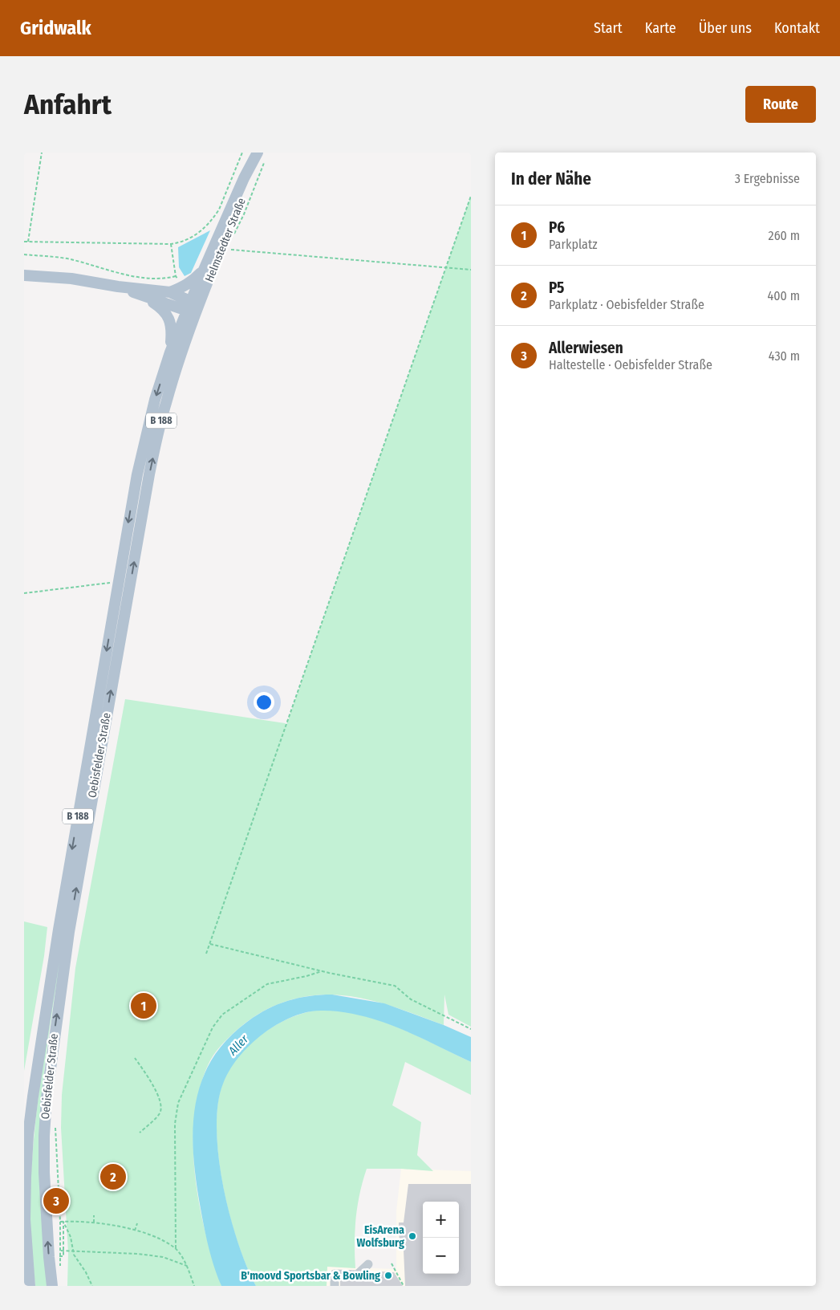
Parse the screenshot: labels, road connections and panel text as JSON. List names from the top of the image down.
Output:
{
  "streets": {
    "main road": ["Helmstedter Straße", "B 188", "Oebisfelder Straße"]
  },
  "crossings": [
    ["Helmstedter Straße", "Oebisfelder Straße"]
  ],
  "water": ["Aller"],
  "places": ["EisArena Wolfsburg", "B'moovd Sportsbar & Bowling"],
  "page": {
    "header": "Gridwalk",
    "nav": [
      "Start",
      "Karte",
      "Über uns",
      "Kontakt"
    ],
    "buttons": "Route",
    "title": "Anfahrt",
    "heading": ["In der Nähe", "3 Ergebnisse"],
    "list": [
      {
        "mark": "1",
        "name": "P6",
        "note": "Parkplatz",
        "value": "260 m"
      },
      {
        "mark": "2",
        "name": "P5",
        "note": "Parkplatz · Oebisfelder Straße",
        "value": "400 m"
      },
      {
        "mark": "3",
        "name": "Allerwiesen",
        "note": "Haltestelle · Oebisfelder Straße",
        "value": "430 m"
      }
    ],
    "pins": ["1", "2", "3"],
    "map_buttons": ["+", "−"]
  }
}
